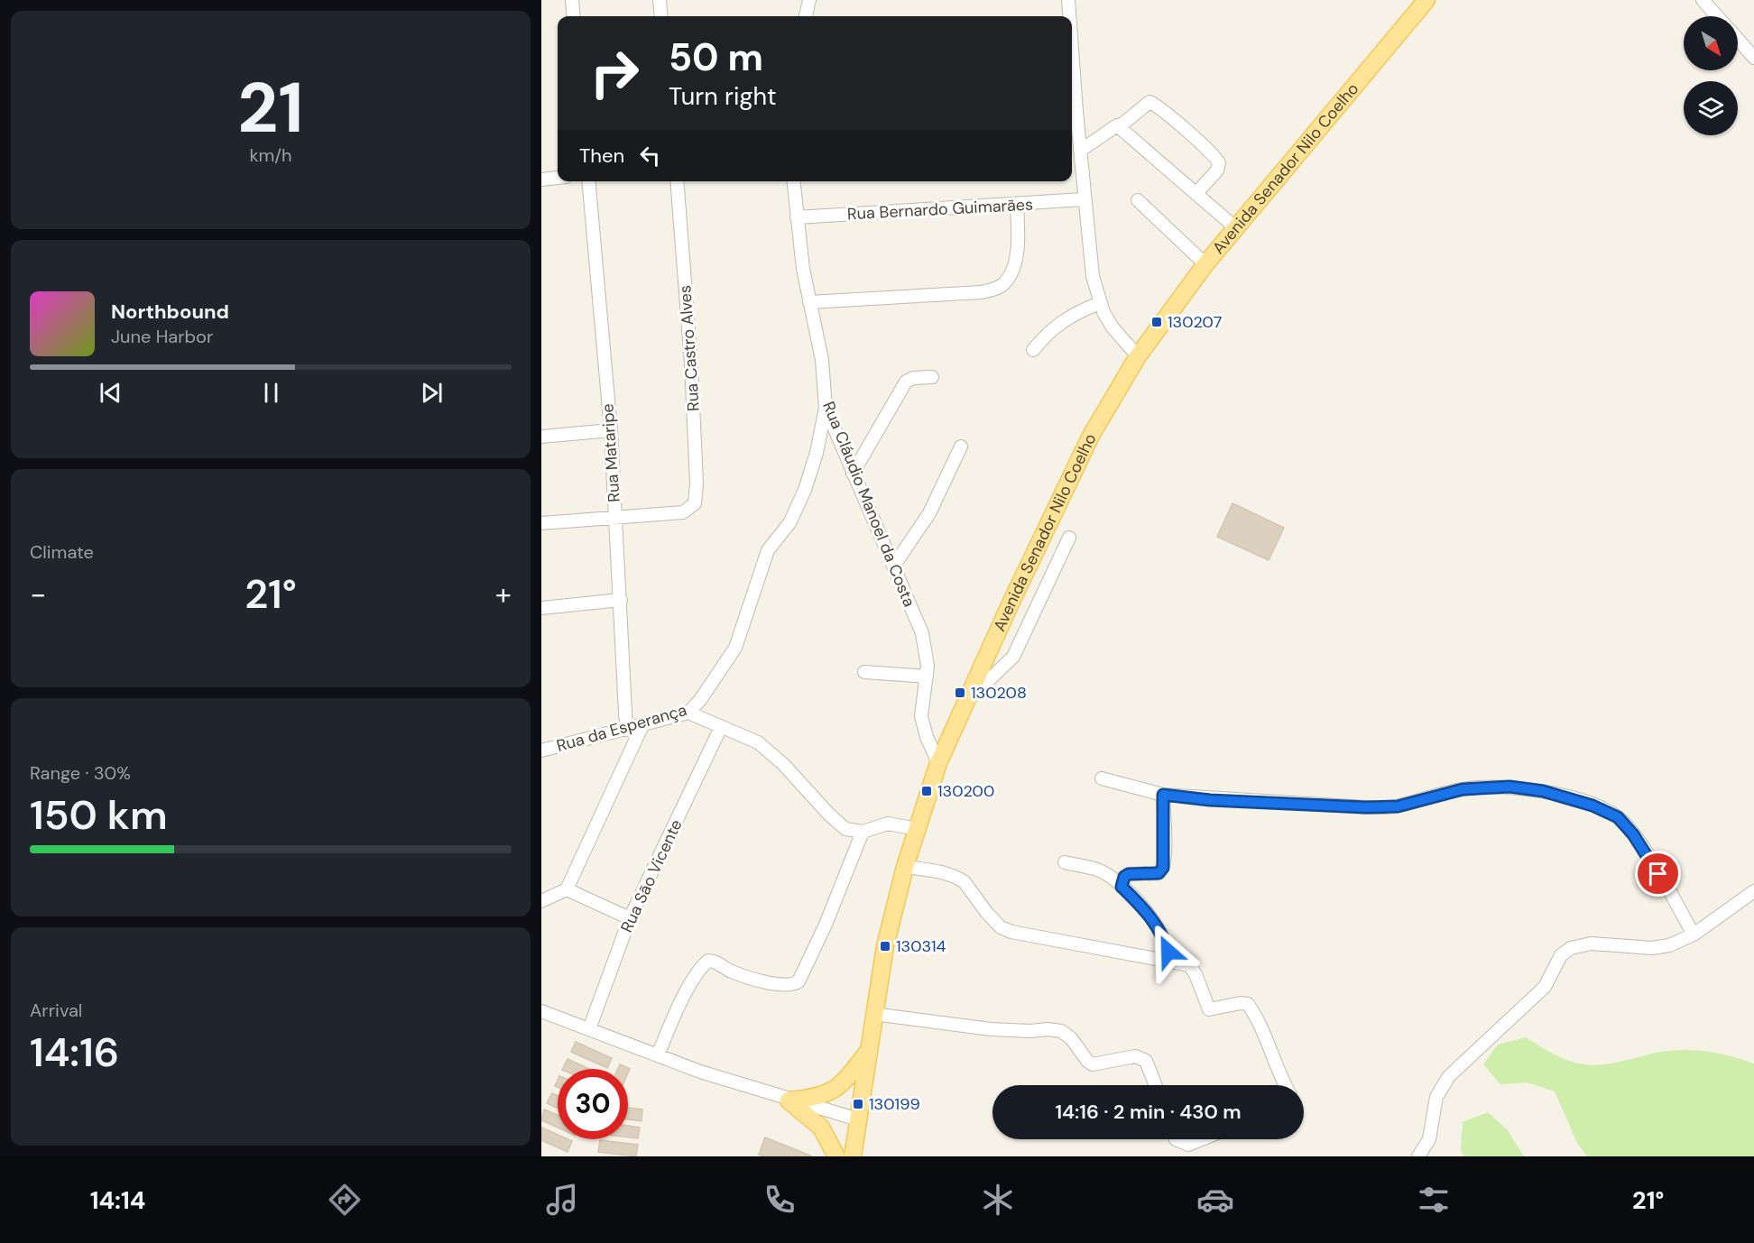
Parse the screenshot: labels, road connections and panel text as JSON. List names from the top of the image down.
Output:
{
  "streets": {
    "main road": ["Avenida Senador Nilo Coelho"],
    "street": [
      "Rua Bernardo Guimarães",
      "Rua Castro Alves",
      "Rua Mataripe",
      "Rua Cláudio Manoel da Costa",
      "Rua da Esperança",
      "Rua São Vicente"
    ]
  },
  "crossings": [
    ["Avenida Senador Nilo Coelho", "Rua Cláudio Manoel da Costa"],
    ["Rua Bernardo Guimarães", "Rua Cláudio Manoel da Costa"],
    ["Rua Castro Alves", "Rua Mataripe"],
    ["Rua Mataripe", "Rua da Esperança"],
    ["Rua Cláudio Manoel da Costa", "Rua da Esperança"]
  ],
  "places": {
    "transit": [
      "130207",
      "130208",
      "130200",
      "130314",
      "130199"
    ]
  },
  "north": "bottom right",
  "page": {
    "tile": [
      ["21", "km/h"],
      "Climate",
      ["Range · 30%", "150 km"],
      ["Arrival", "14:16"]
    ],
    "turn": ["50 m", "Turn right"],
    "then": "Then",
    "song": ["Northbound", "June Harbor"],
    "heat": ["−", "21°", "+"],
    "limit": "30",
    "trip": "14:16 · 2 min · 430 m",
    "tabs": ["14:14", "21°"]
  }
}
